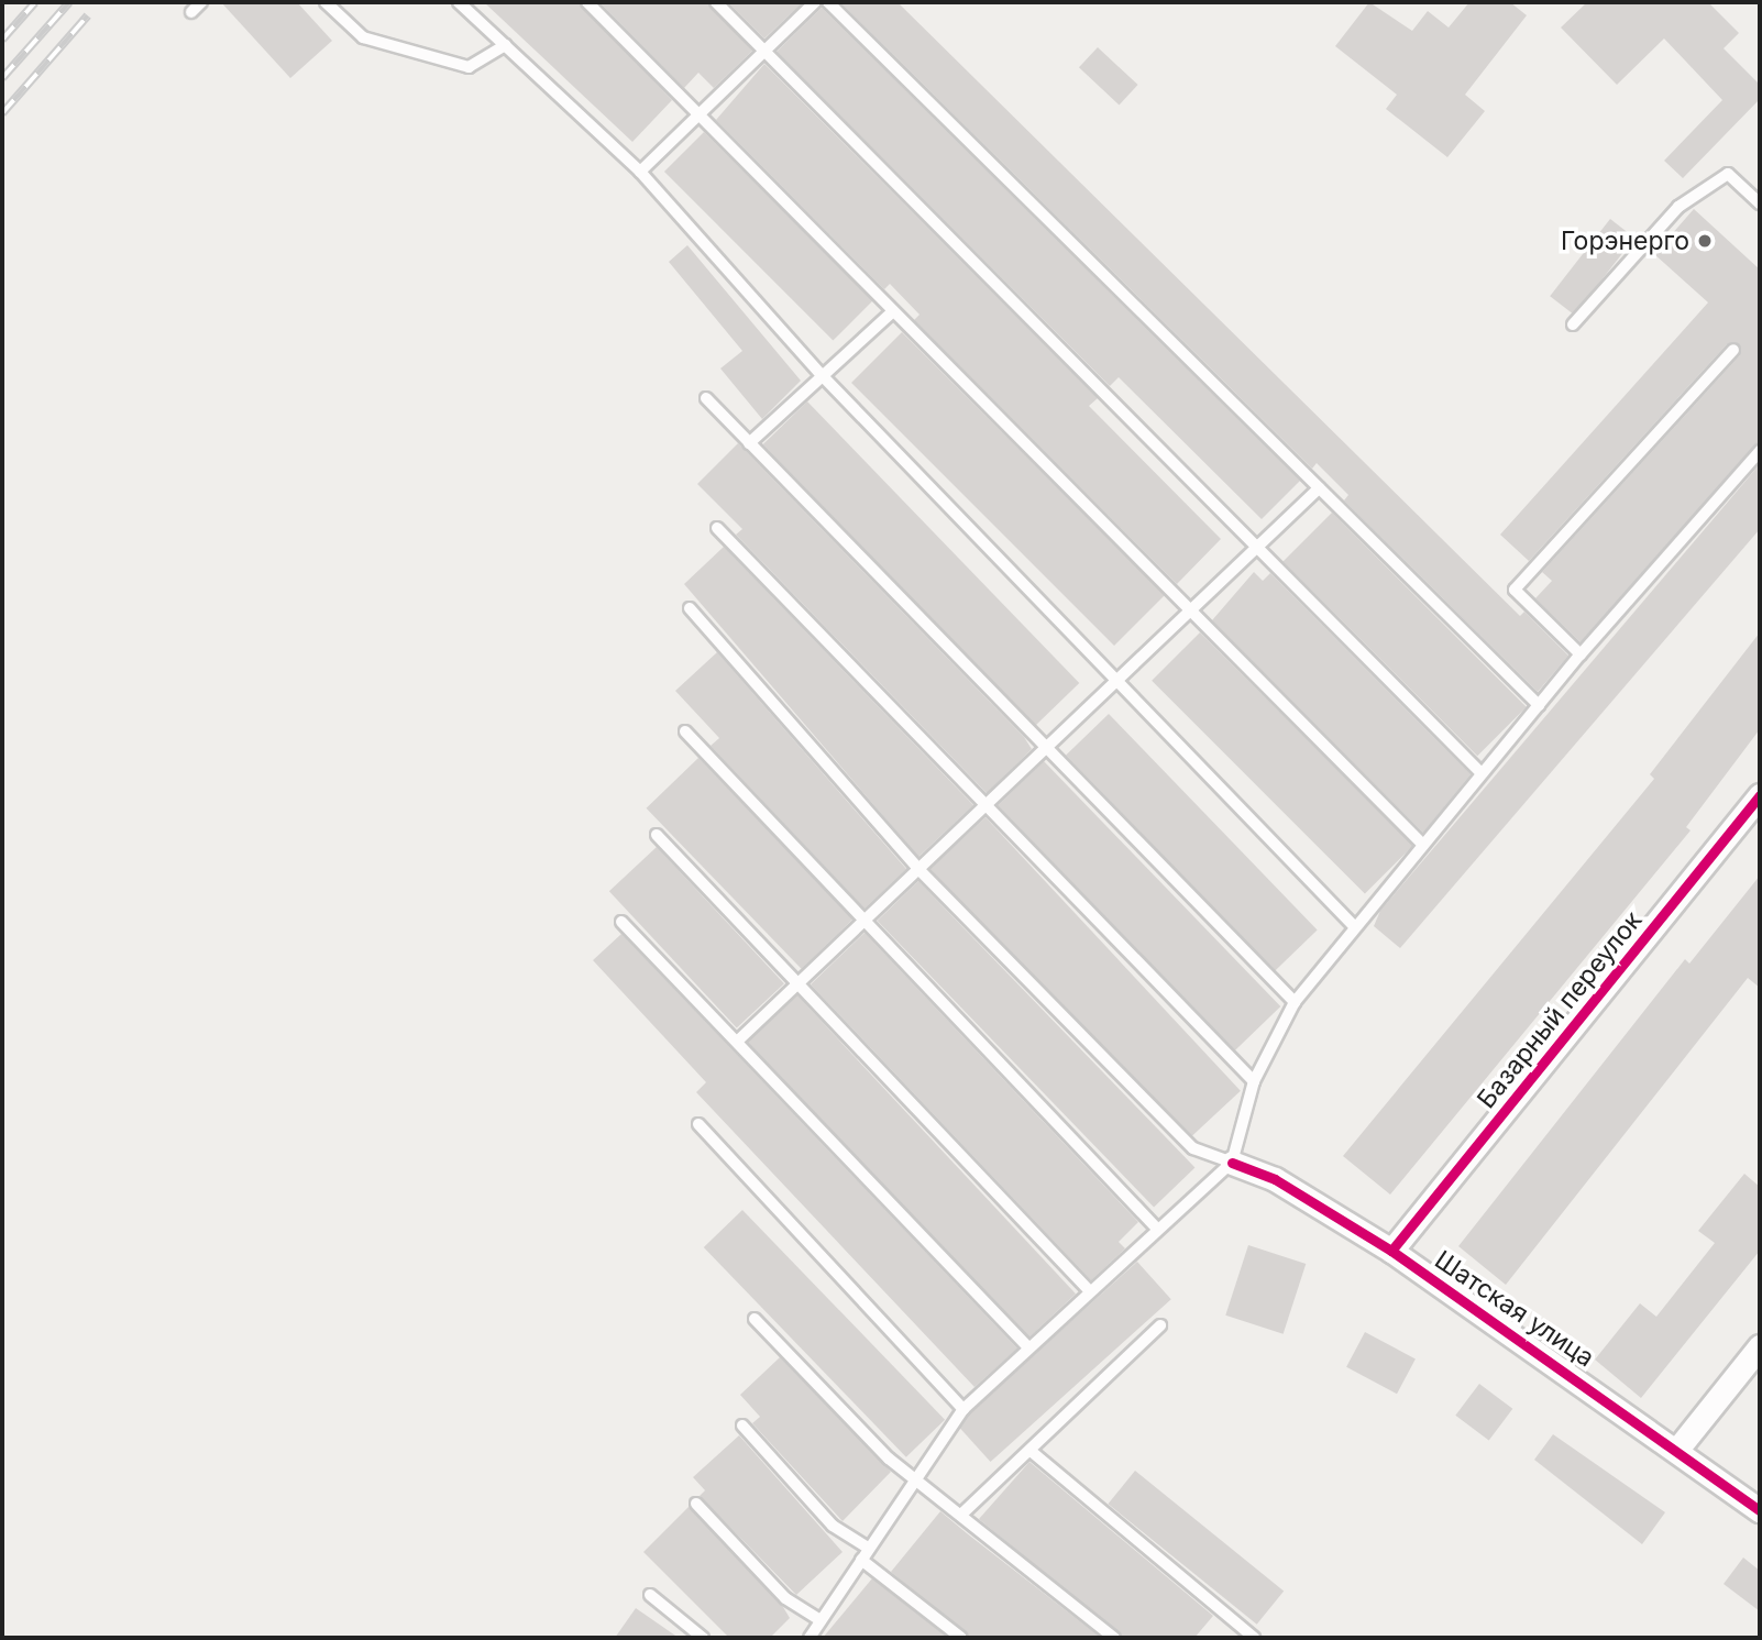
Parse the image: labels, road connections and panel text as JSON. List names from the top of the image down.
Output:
{
  "streets": {
    "street": ["Базарный переулок", "Шатская улица"]
  },
  "crossings": [
    ["Базарный переулок", "Шатская улица"]
  ],
  "places": ["Горэнерго"]
}
